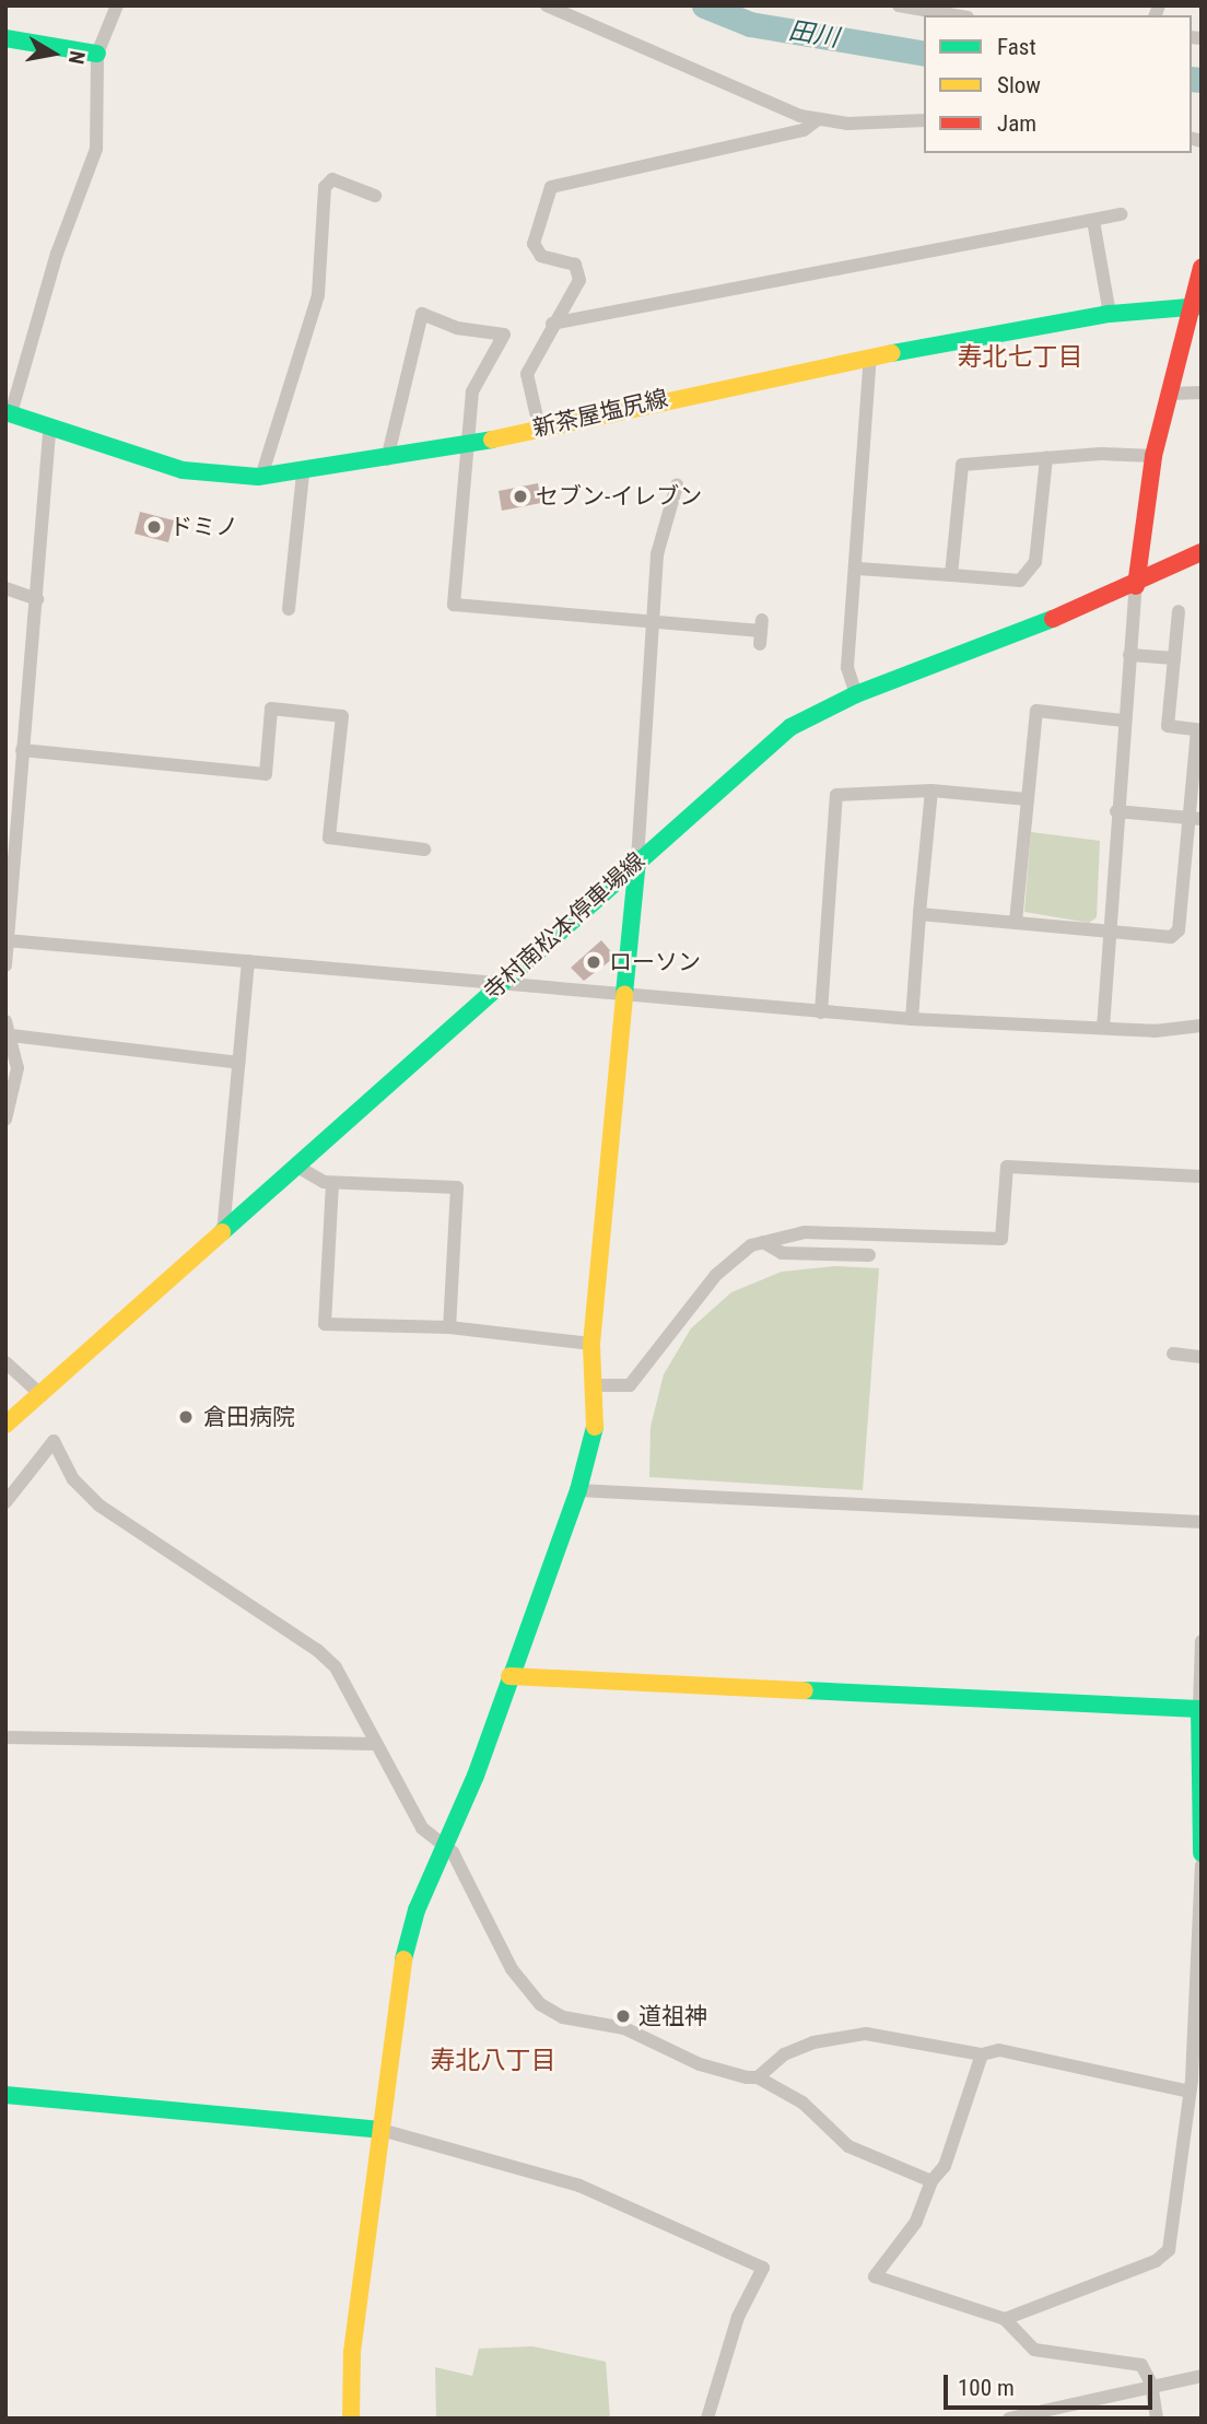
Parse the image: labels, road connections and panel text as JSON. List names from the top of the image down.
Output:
{
  "streets": {
    "street": ["新茶屋塩尻線", "寺村南松本停車場線"]
  },
  "districts": ["寿北七丁目", "寿北八丁目"],
  "water": ["田川"],
  "places": [
    "セブン-イレブン",
    "ドミノ",
    "ローソン",
    "倉田病院",
    "道祖神"
  ],
  "legend": ["Fast", "Slow", "Jam"],
  "scale_bar": "100 m",
  "north": "right"
}
